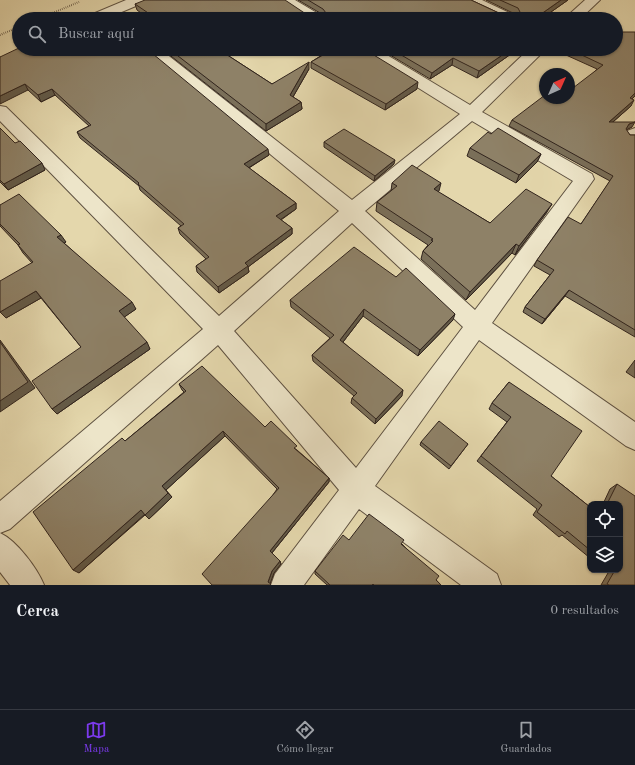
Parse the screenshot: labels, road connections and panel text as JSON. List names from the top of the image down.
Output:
{
  "north": "top right",
  "page": {
    "search": "Buscar aquí",
    "heading": ["Cerca", "0 resultados"],
    "nav": ["Mapa", "Cómo llegar", "Guardados"]
  }
}
